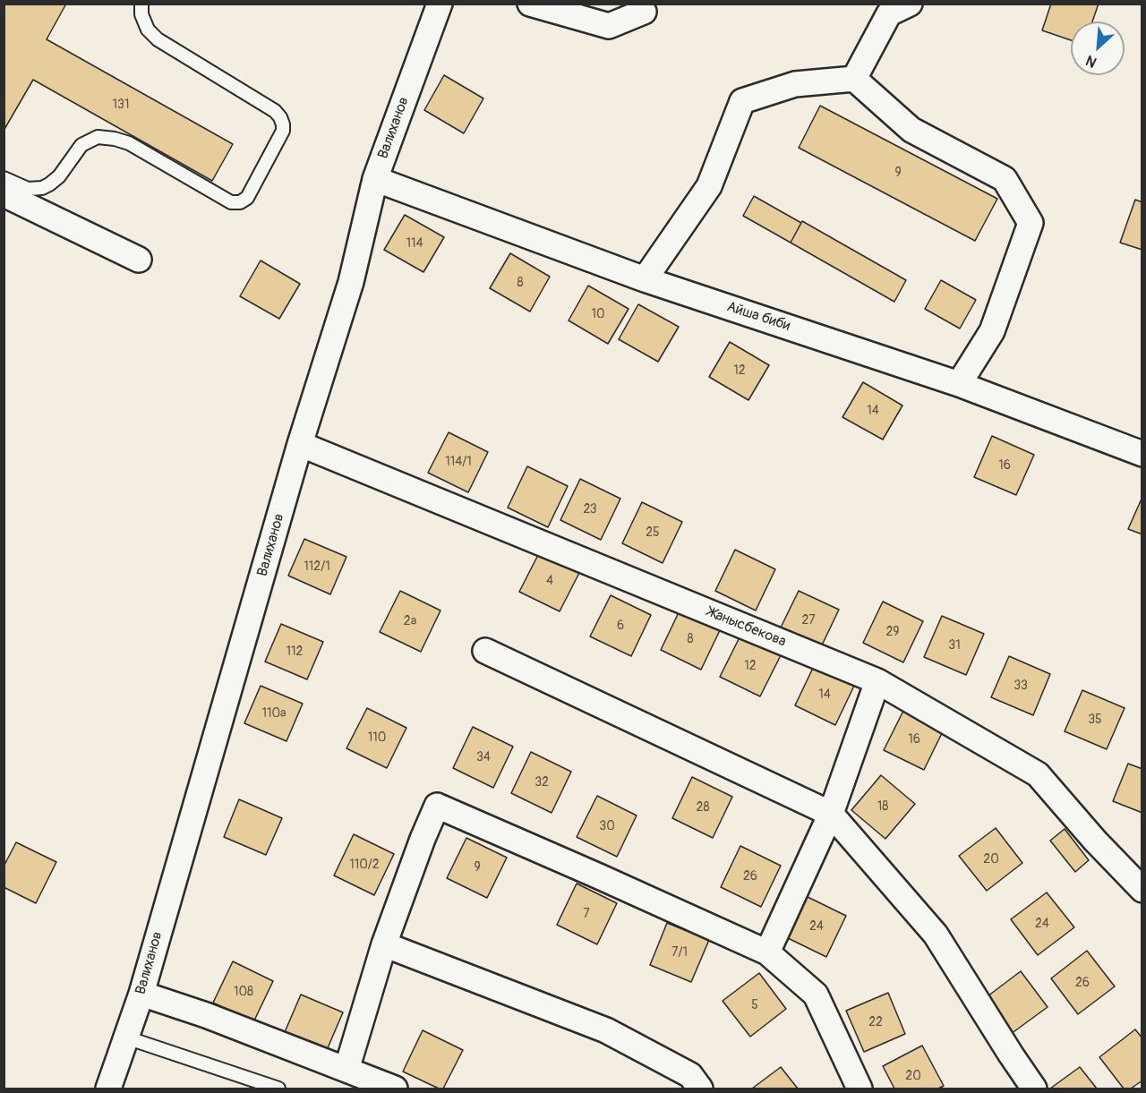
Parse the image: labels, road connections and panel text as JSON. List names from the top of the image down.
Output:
{
  "streets": {
    "street": ["Валиханов", "Айша биби", "Жанысбекова"]
  },
  "crossings": [
    ["Валиханов", "Айша биби"],
    ["Валиханов", "Жанысбекова"]
  ],
  "house_numbers": [
    "131",
    "9",
    "114",
    "8",
    "10",
    "12",
    "14",
    "114/1",
    "16",
    "23",
    "25",
    "112/1",
    "4",
    "27",
    "2а",
    "6",
    "29",
    "8",
    "31",
    "112",
    "12",
    "33",
    "14",
    "110а",
    "35",
    "110",
    "16",
    "34",
    "32",
    "18",
    "28",
    "30",
    "20",
    "110/2",
    "9",
    "26",
    "7",
    "24",
    "24",
    "7/1",
    "26",
    "108",
    "5",
    "22",
    "20"
  ],
  "north": "bottom left"
}
